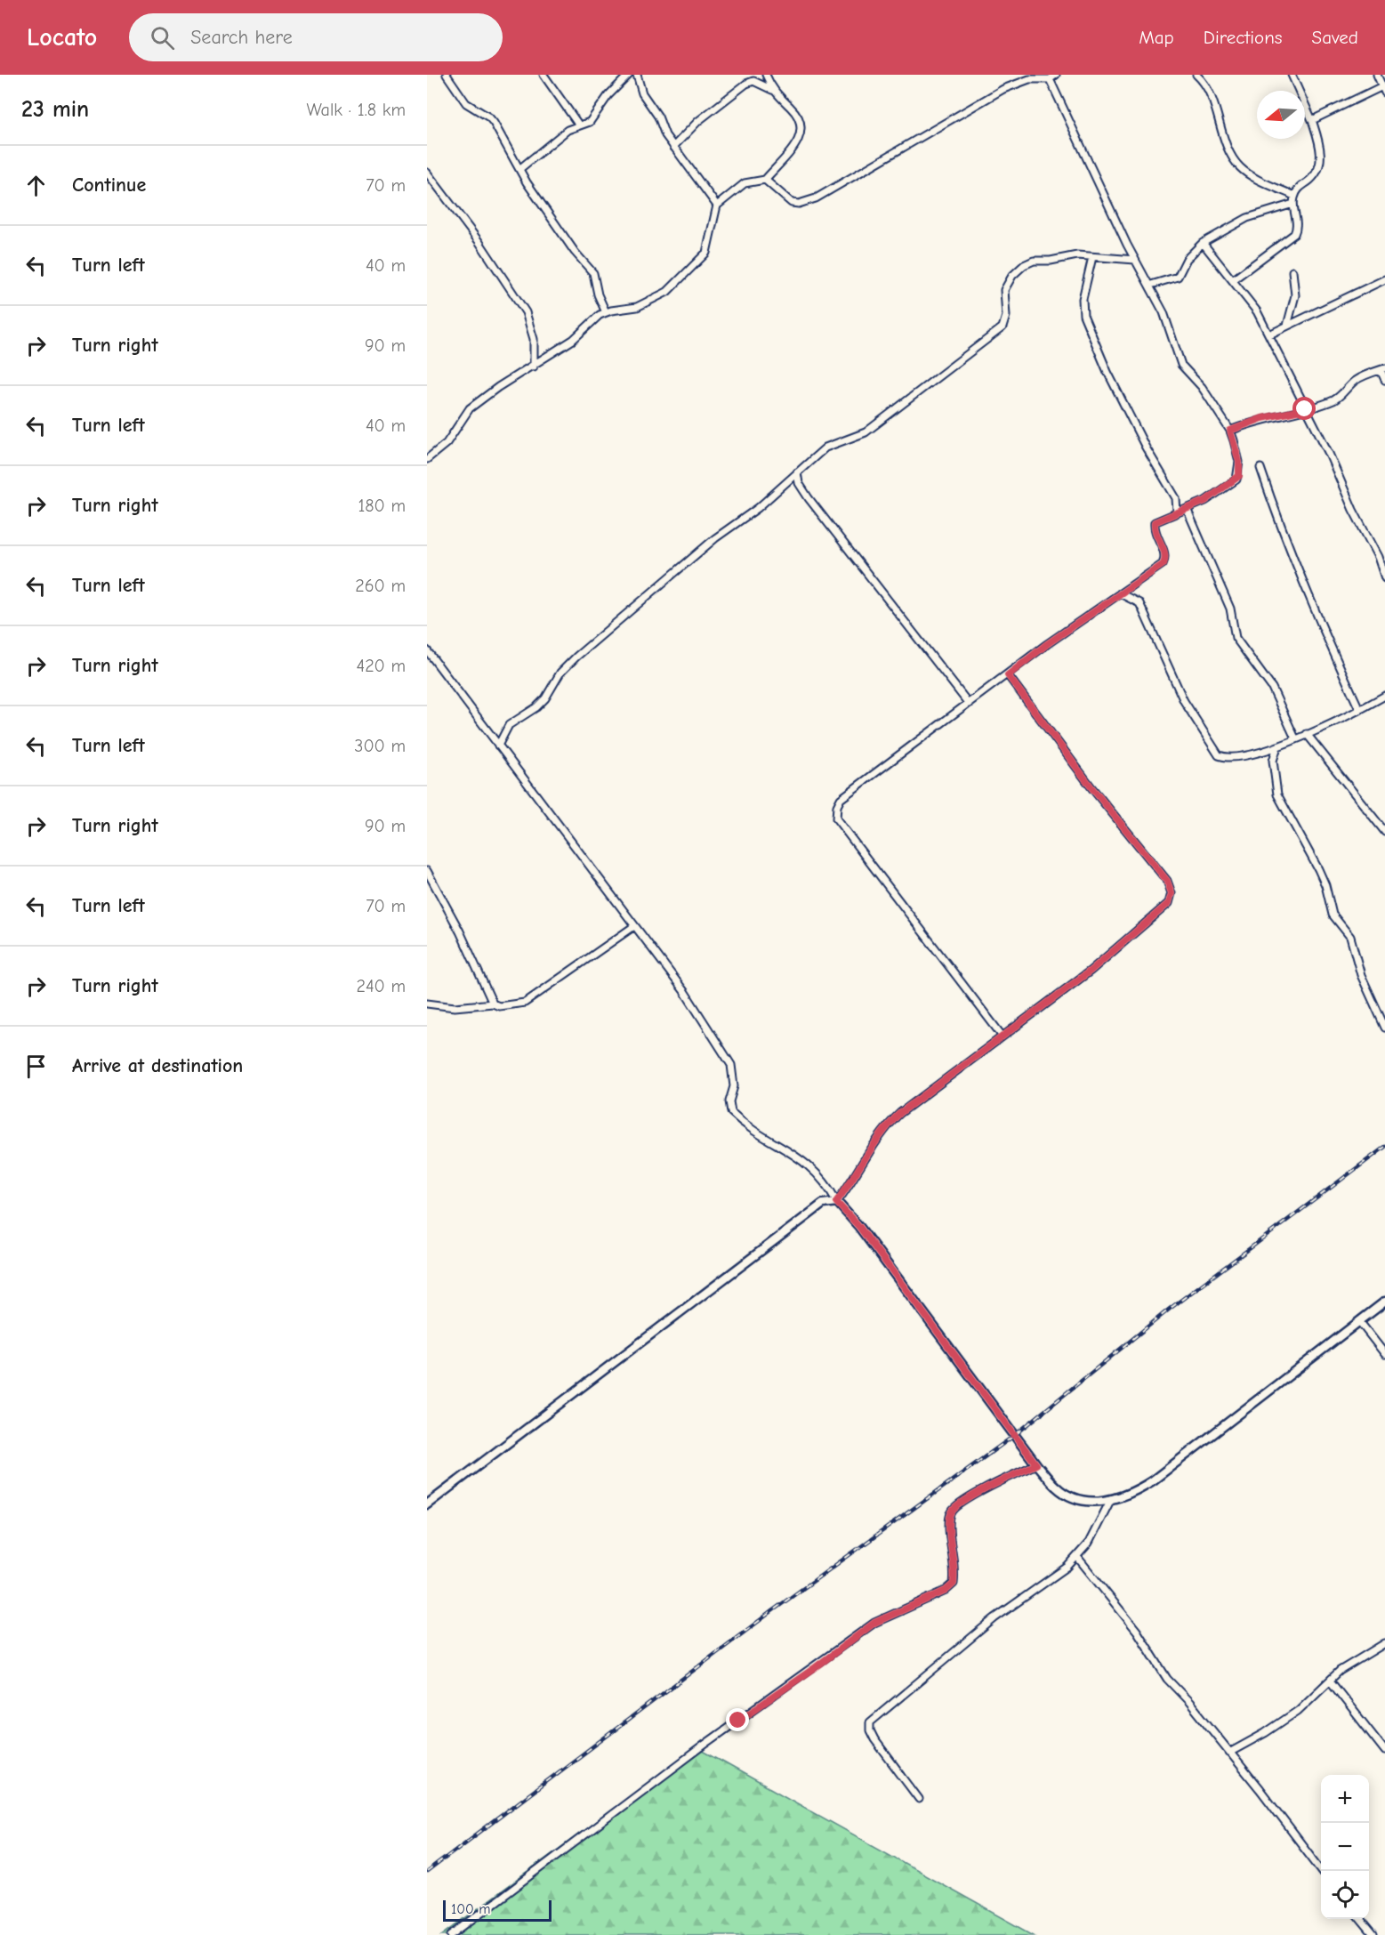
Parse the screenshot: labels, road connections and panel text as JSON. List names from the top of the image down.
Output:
{
  "scale_bar": "100 m",
  "north": "left",
  "page": {
    "header": "Locato",
    "search": "Search here",
    "nav": ["Map", "Directions", "Saved"],
    "heading": ["23 min", "Walk · 1.8 km"],
    "list": [
      ["Continue", "70 m"],
      ["Turn left", "40 m"],
      ["Turn right", "90 m"],
      ["Turn left", "40 m"],
      ["Turn right", "180 m"],
      ["Turn left", "260 m"],
      ["Turn right", "420 m"],
      ["Turn left", "300 m"],
      ["Turn right", "90 m"],
      ["Turn left", "70 m"],
      ["Turn right", "240 m"],
      "Arrive at destination"
    ],
    "map_buttons": ["+", "−"],
    "scale": "100 m"
  }
}
